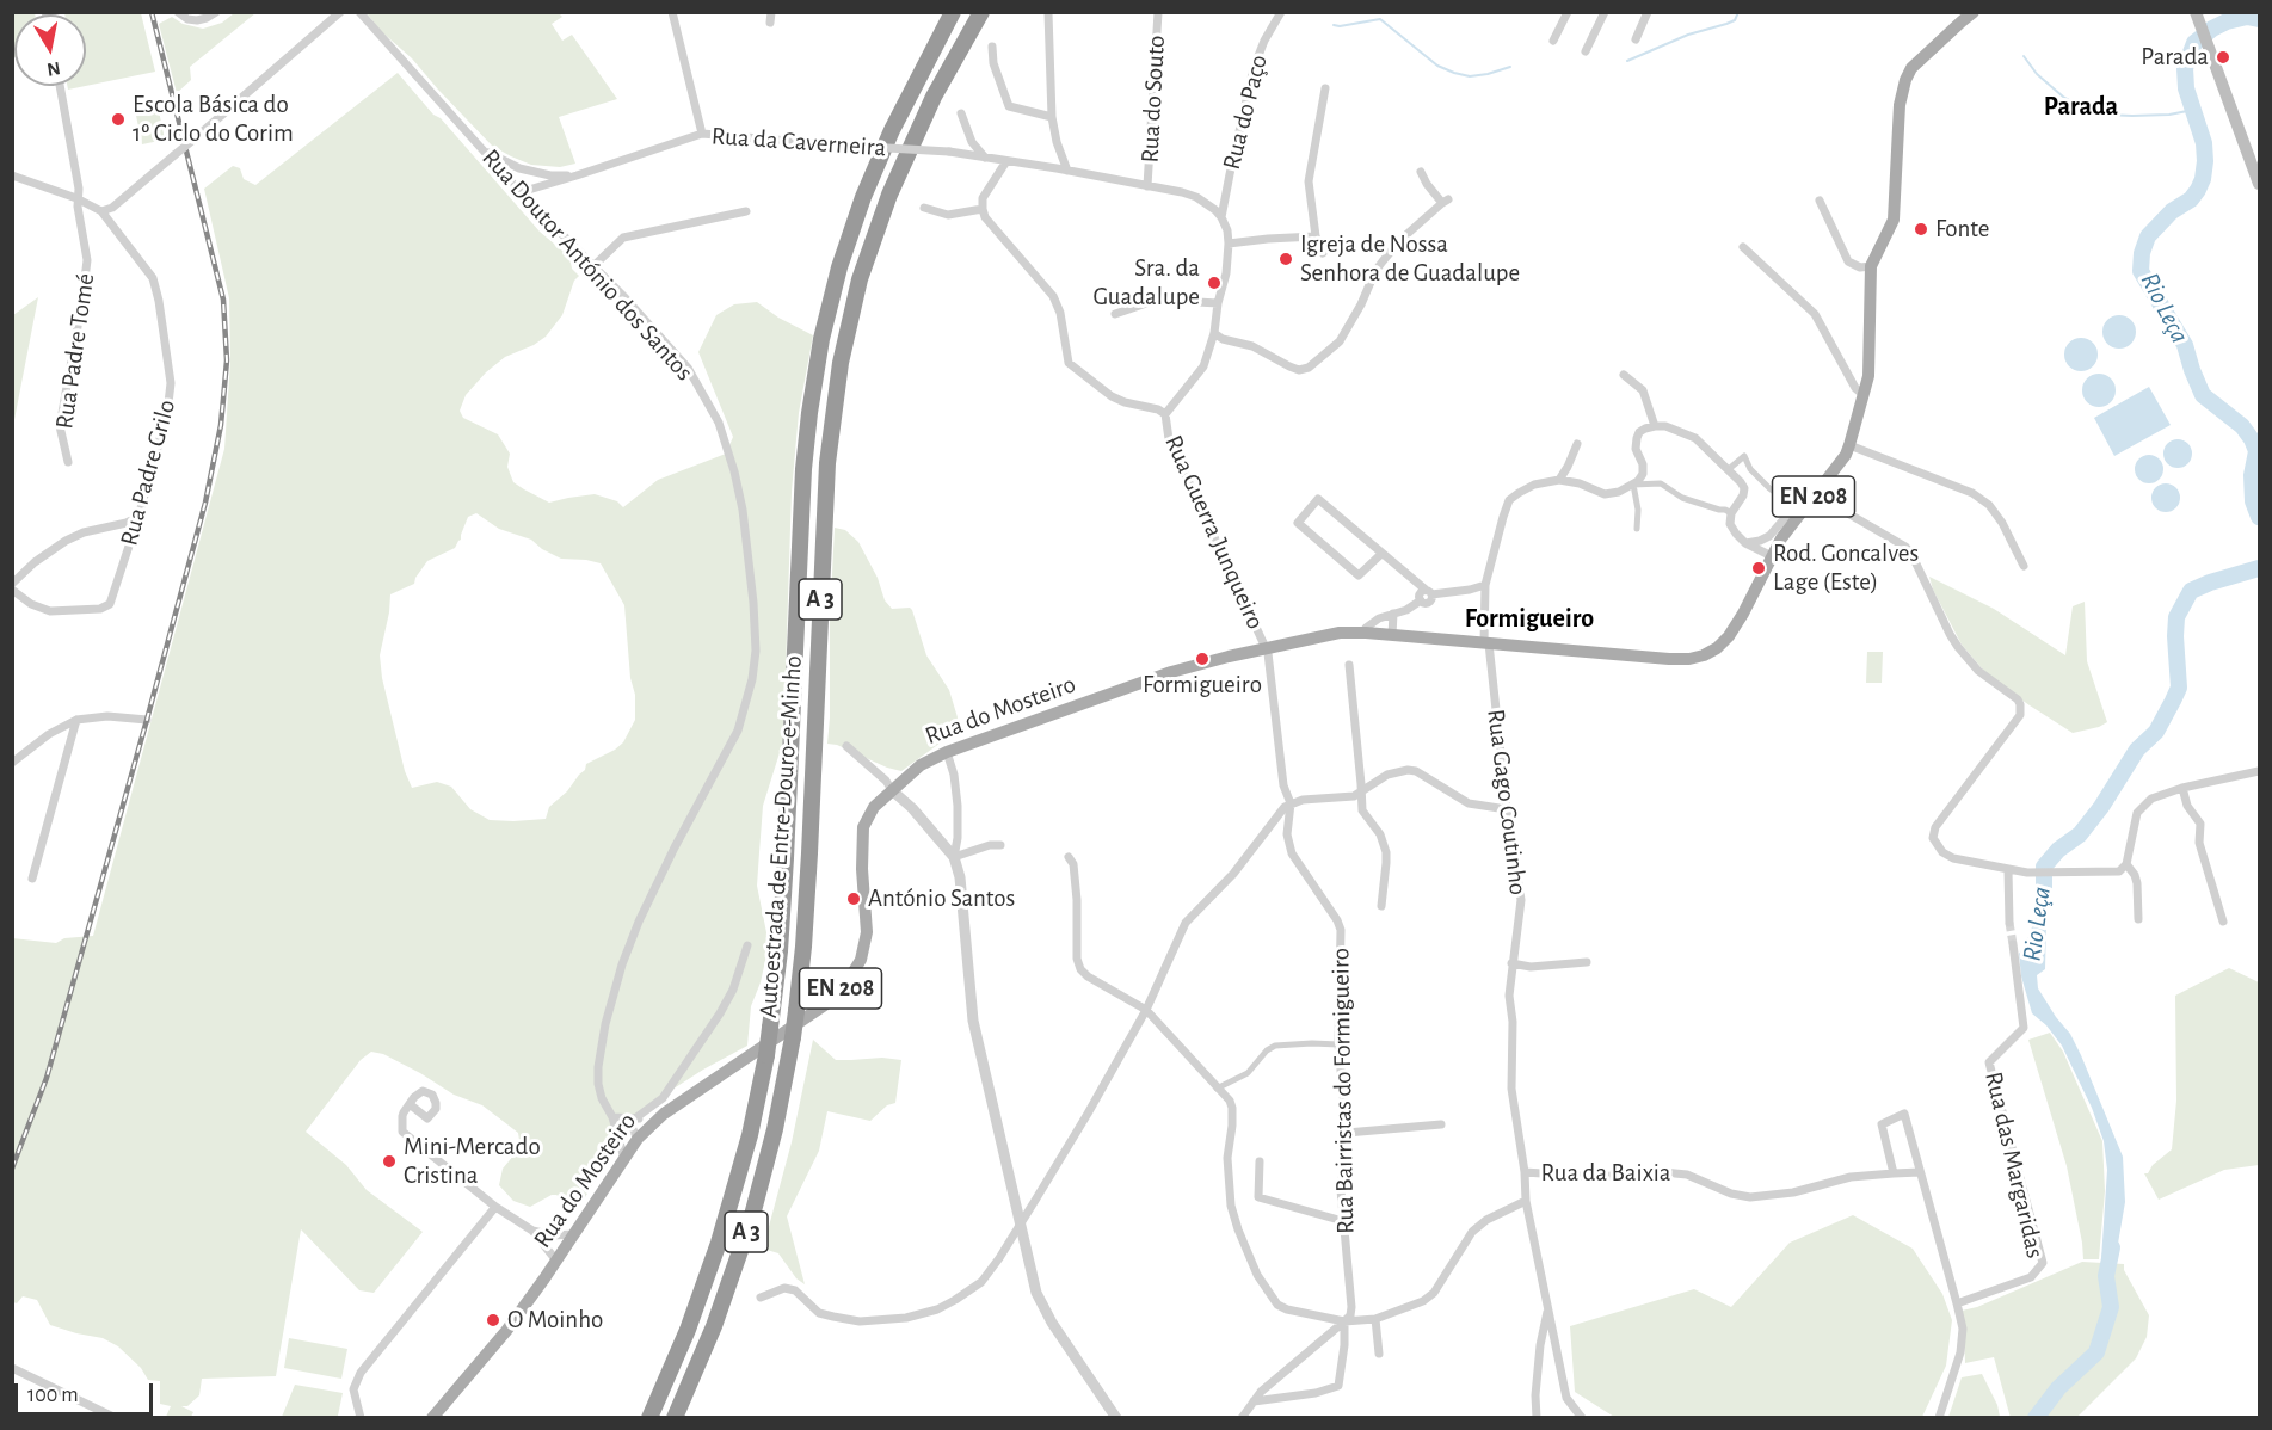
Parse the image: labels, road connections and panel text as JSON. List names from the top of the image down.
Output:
{
  "streets": {
    "highway": ["A 3", "Autoestrada de Entre-Douro-e-Minho"],
    "main road": ["EN 208", "Rua do Mosteiro"],
    "street": [
      "Rua do Souto",
      "Rua do Paço",
      "Rua da Caverneira",
      "Rua Doutor António dos Santos",
      "Rua Padre Tomé",
      "Rua Padre Grilo",
      "Rua Guerra Junqueiro",
      "Rua Gago Coutinho",
      "Rua Bairristas do Formigueiro",
      "Rua das Margaridas",
      "Rua da Baixia"
    ]
  },
  "crossings": [
    ["Rua do Paço", "Rua Guerra Junqueiro"],
    ["Rua da Caverneira", "Rua Doutor António dos Santos"],
    ["Rua Doutor António dos Santos", "Rua do Mosteiro"],
    ["EN 208", "Rua do Mosteiro"],
    ["EN 208", "Rua Gago Coutinho"],
    ["Rua Guerra Junqueiro", "Rua do Mosteiro"],
    ["Rua Guerra Junqueiro", "Rua Bairristas do Formigueiro"],
    ["Rua do Mosteiro", "Rua Bairristas do Formigueiro"],
    ["Rua Gago Coutinho", "Rua da Baixia"]
  ],
  "districts": ["Parada", "Formigueiro"],
  "water": ["Rio Leça"],
  "places": [
    "Parada",
    "Escola Básica do 1º Ciclo do Corim",
    "Fonte",
    "Igreja de Nossa Senhora de Guadalupe",
    "Sra. da Guadalupe",
    "Rod. Goncalves Lage (Este)",
    "Formigueiro",
    "António Santos",
    "Mini-Mercado Cristina",
    "O Moinho"
  ],
  "scale_bar": "100 m",
  "north": "bottom"
}
